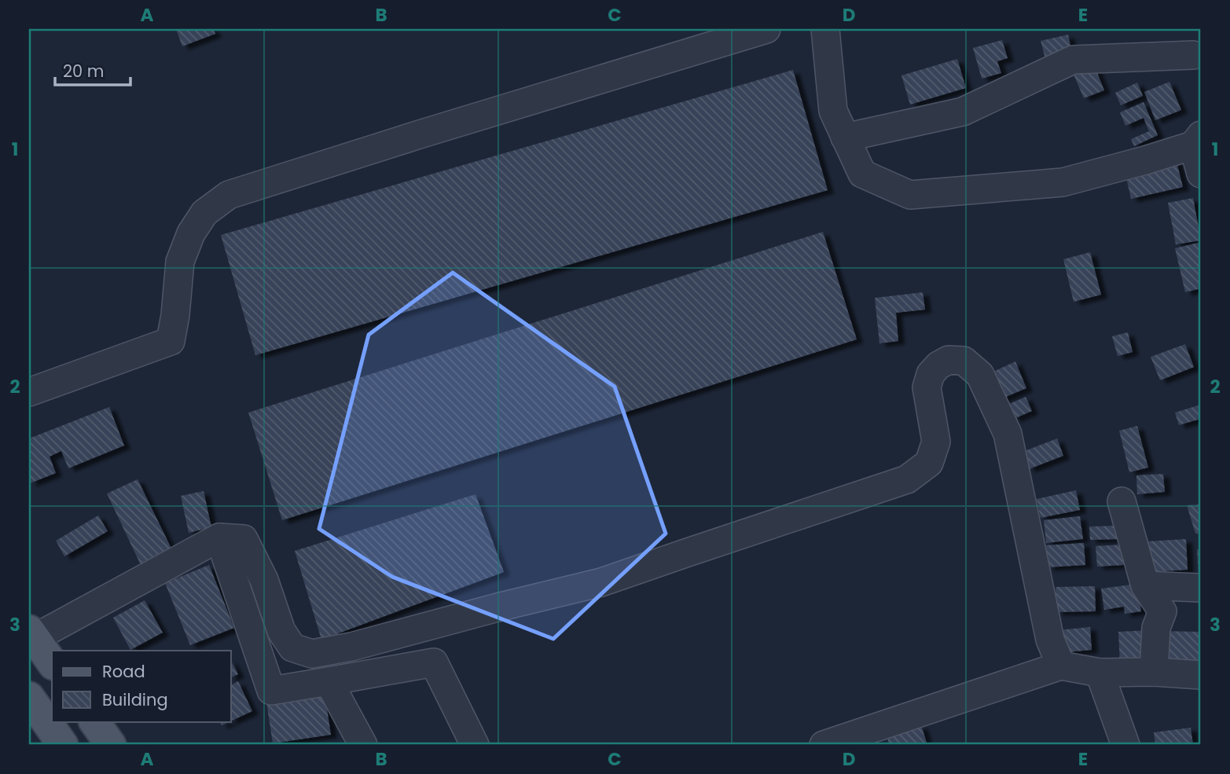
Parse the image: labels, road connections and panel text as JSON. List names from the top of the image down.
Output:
{
  "legend": ["Road", "Building"],
  "scale_bar": "20 m",
  "grid": {
    "columns": [
      "A",
      "B",
      "C",
      "D",
      "E"
    ],
    "rows": ["1", "2", "3"]
  }
}
